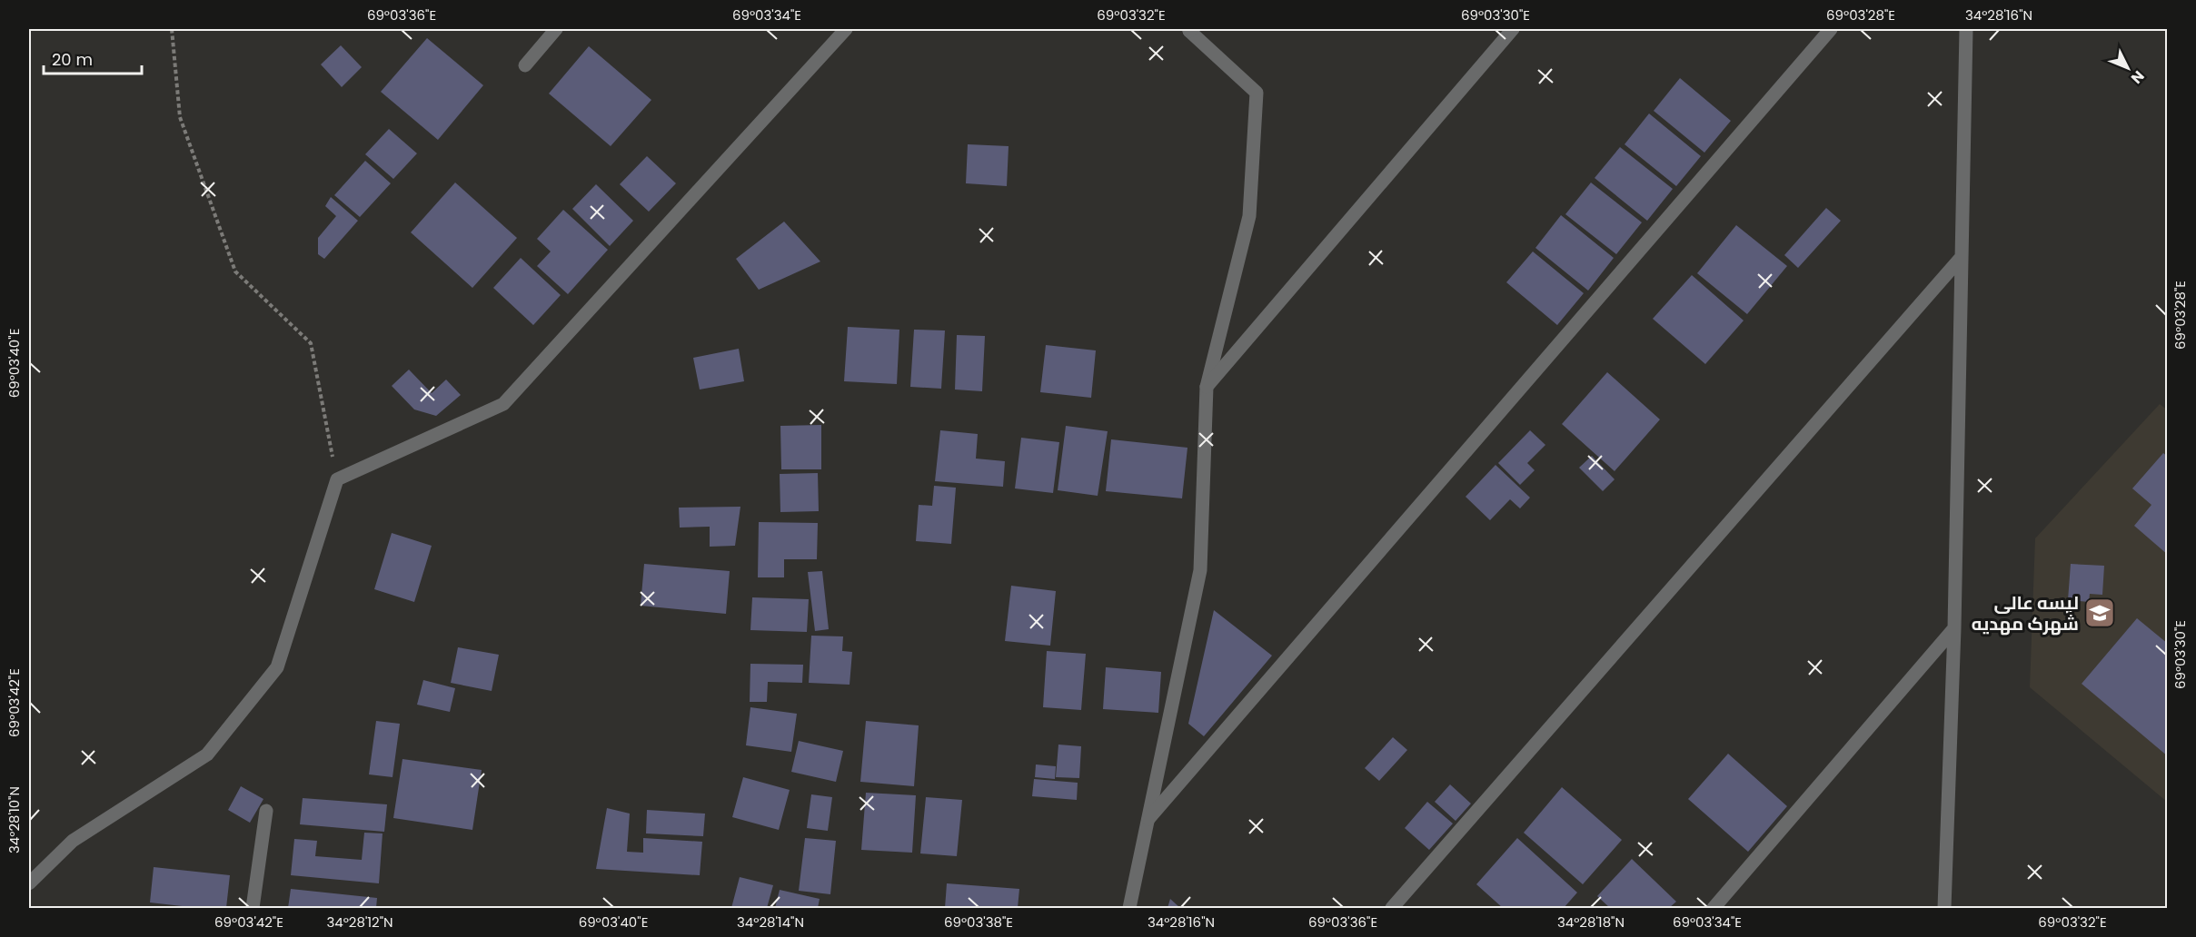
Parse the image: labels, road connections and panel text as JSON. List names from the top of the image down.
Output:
{
  "places": {
    "school or university": ["لیسه عالی شهرک مهدیه"]
  },
  "scale_bar": "20 m",
  "north": "bottom right",
  "coordinates": [
    "69°03'36\"E",
    "69°03'34\"E",
    "69°03'32\"E",
    "69°03'30\"E",
    "69°03'28\"E",
    "34°28'16\"N",
    "69°03'40\"E",
    "69°03'42\"E",
    "34°28'10\"N",
    "34°28'12\"N",
    "34°28'14\"N",
    "69°03'38\"E",
    "34°28'18\"N"
  ]
}
